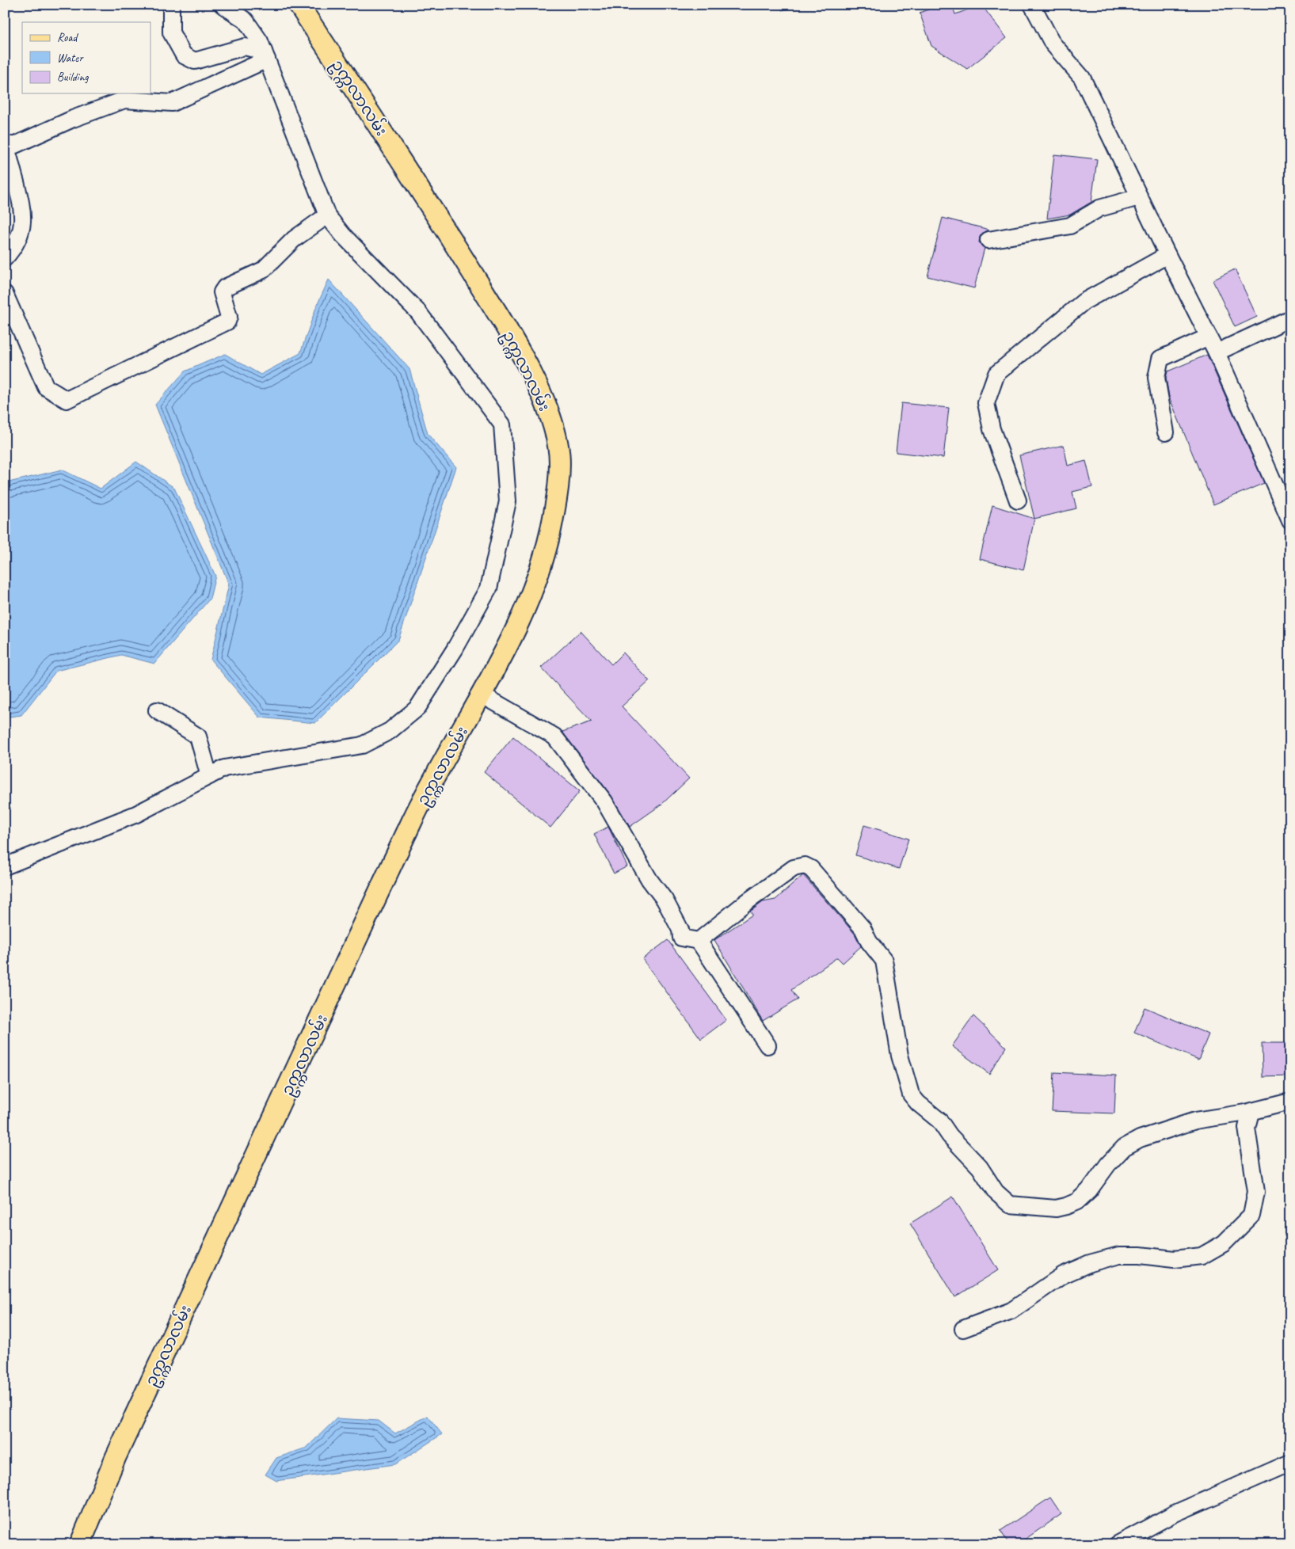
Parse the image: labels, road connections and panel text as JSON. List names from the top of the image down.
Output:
{
  "streets": {
    "main road": ["ဥက္ကလာလမ်း"]
  },
  "legend": ["Road", "Water", "Building"]
}
